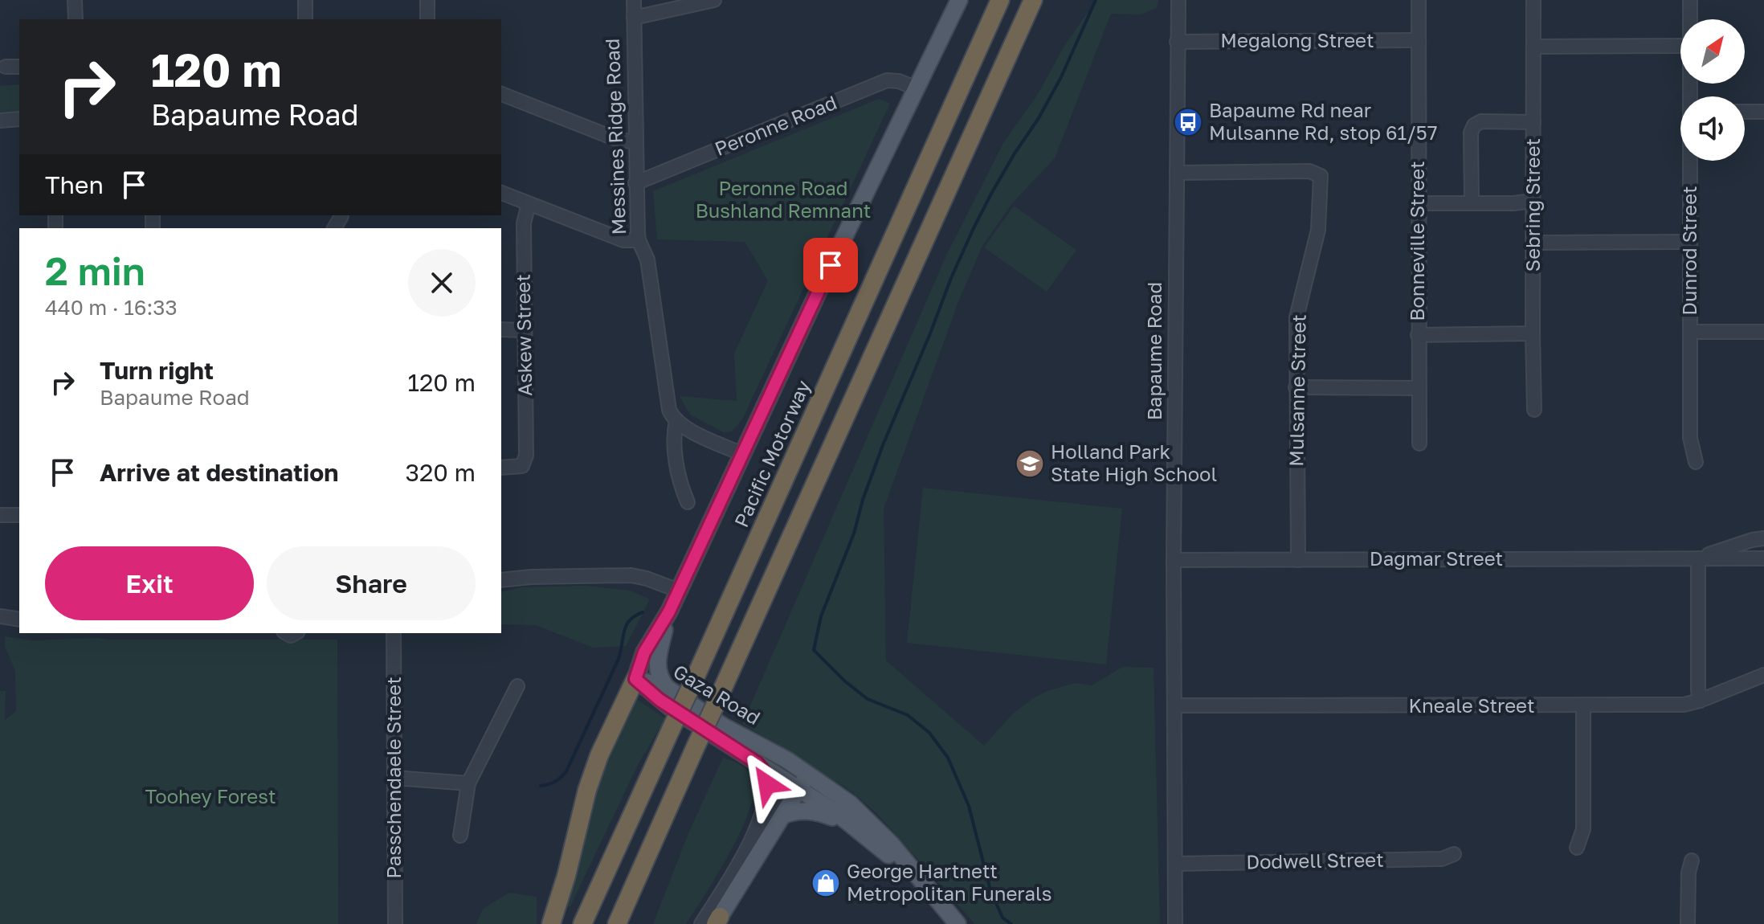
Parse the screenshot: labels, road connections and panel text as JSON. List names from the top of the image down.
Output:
{
  "streets": {
    "highway": ["Pacific Motorway"],
    "main road": ["Gaza Road"],
    "street": [
      "Megalong Street",
      "Peronne Road",
      "Messines Ridge Road",
      "Sebring Street",
      "Bonneville Street",
      "Dunrod Street",
      "Askew Street",
      "Bapaume Road",
      "Mulsanne Street",
      "Dagmar Street",
      "Kneale Street",
      "Passchendaele Street",
      "Dodwell Street"
    ]
  },
  "crossings": [
    ["Megalong Street", "Bonneville Street"],
    ["Megalong Street", "Bapaume Road"],
    ["Peronne Road", "Messines Ridge Road"],
    ["Bapaume Road", "Mulsanne Street"],
    ["Bapaume Road", "Dagmar Street"],
    ["Bapaume Road", "Kneale Street"],
    ["Bapaume Road", "Dodwell Street"],
    ["Mulsanne Street", "Dagmar Street"]
  ],
  "parks": ["Peronne Road Bushland Remnant", "Toohey Forest"],
  "places": {
    "bus stop": ["Bapaume Rd near Mulsanne Rd, stop 61/57"],
    "school or university": ["Holland Park State High School"],
    "shop": ["George Hartnett Metropolitan Funerals"]
  },
  "north": "top right",
  "page": {
    "turn": ["120 m", "Bapaume Road"],
    "then": "Then",
    "heading": ["2 min", "440 m · 16:33"],
    "list": [
      {
        "name": "Turn right",
        "note": "Bapaume Road",
        "value": "120 m"
      },
      {
        "name": "Arrive at destination",
        "value": "320 m"
      }
    ],
    "buttons": ["Exit", "Share"]
  }
}
